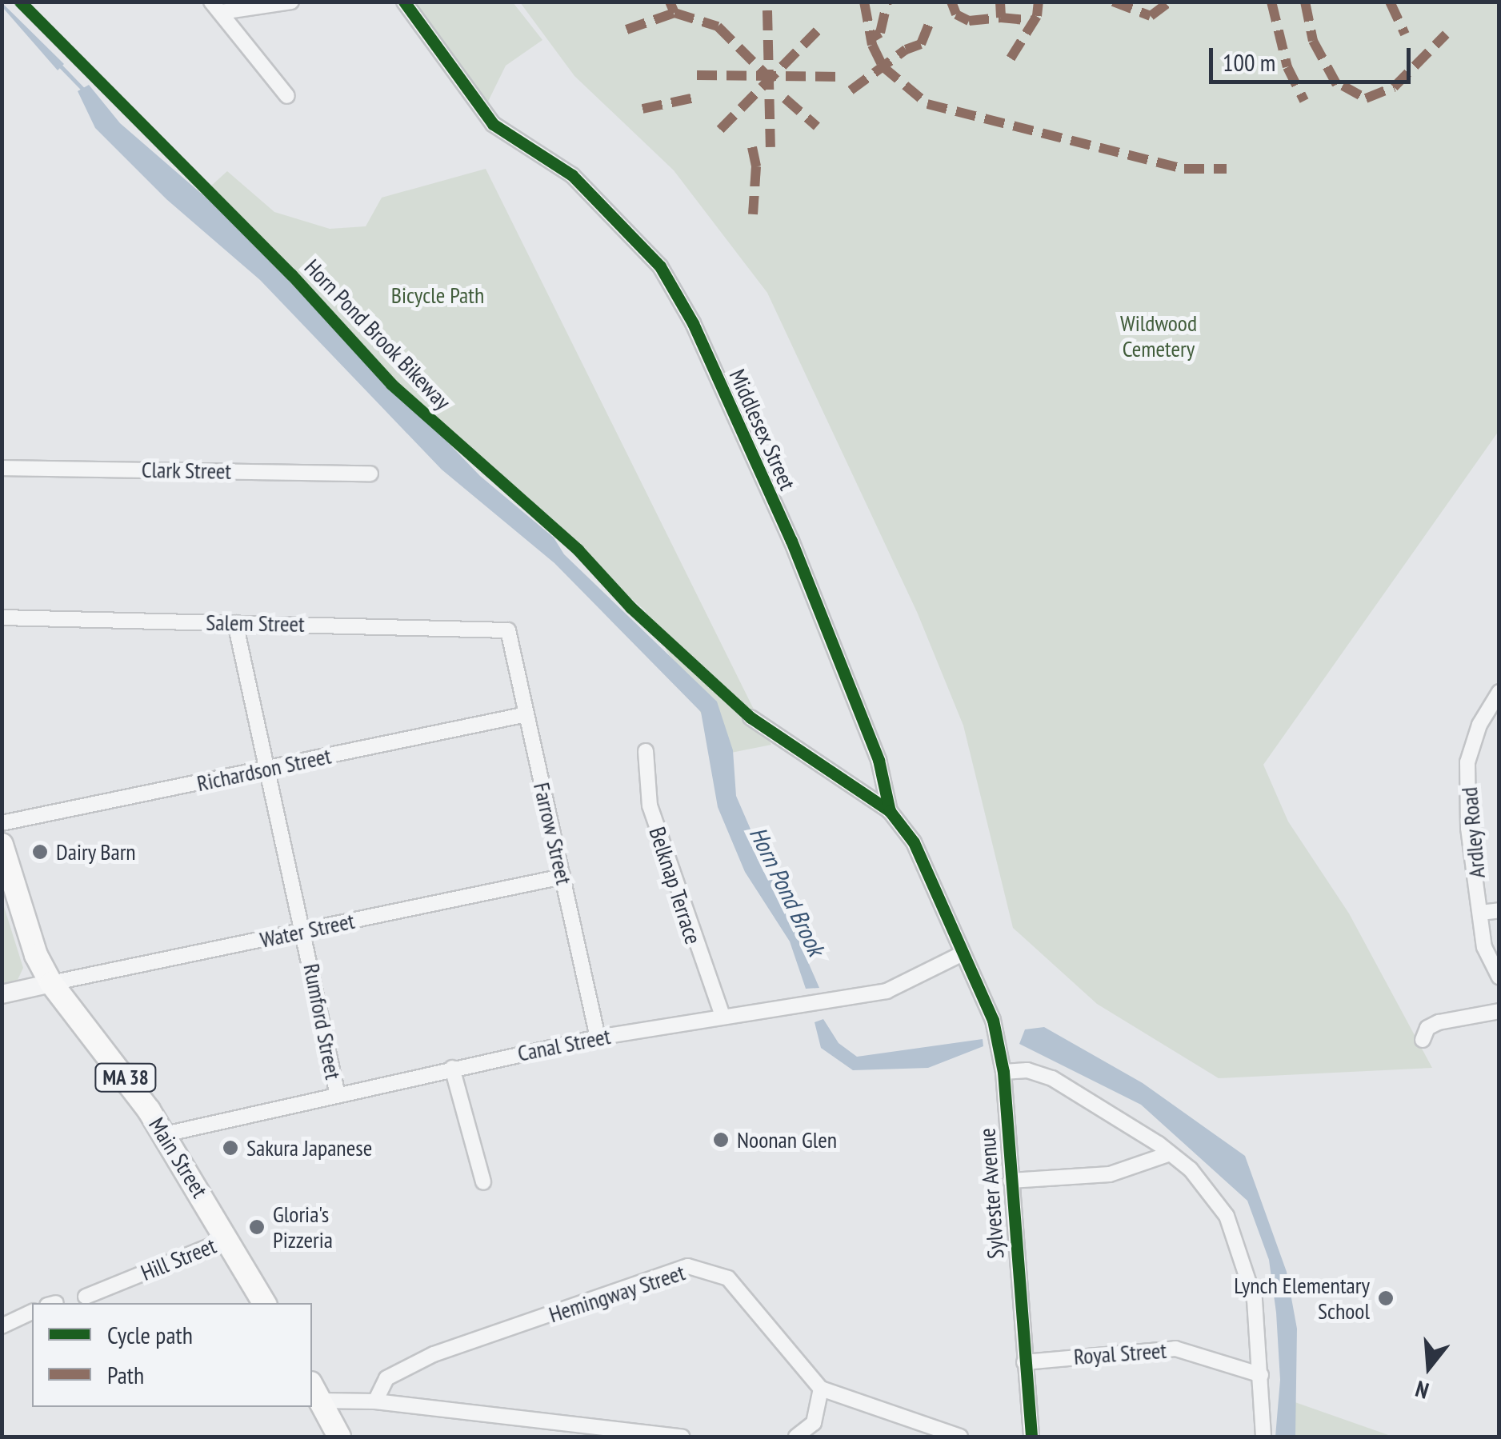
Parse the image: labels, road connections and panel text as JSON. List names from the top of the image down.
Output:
{
  "streets": {
    "main road": ["MA 38", "Main Street"],
    "street": [
      "Middlesex Street",
      "Clark Street",
      "Salem Street",
      "Richardson Street",
      "Ardley Road",
      "Farrow Street",
      "Belknap Terrace",
      "Water Street",
      "Rumford Street",
      "Canal Street",
      "Sylvester Avenue",
      "Hill Street",
      "Hemingway Street",
      "Royal Street"
    ],
    "cycle path": ["Horn Pond Brook Bikeway"]
  },
  "crossings": [
    ["Middlesex Street", "Canal Street"],
    ["Middlesex Street", "Sylvester Avenue"],
    ["Salem Street", "Farrow Street"],
    ["Salem Street", "Rumford Street"],
    ["Richardson Street", "Farrow Street"],
    ["Richardson Street", "Rumford Street"],
    ["Farrow Street", "Water Street"],
    ["Farrow Street", "Canal Street"],
    ["Belknap Terrace", "Canal Street"],
    ["Water Street", "Rumford Street"],
    ["Water Street", "Main Street"],
    ["Rumford Street", "Canal Street"],
    ["Canal Street", "Main Street"],
    ["Canal Street", "Sylvester Avenue"],
    ["Main Street", "Hill Street"],
    ["Sylvester Avenue", "Royal Street"]
  ],
  "water": ["Horn Pond Brook"],
  "parks": ["Bicycle Path", "Wildwood Cemetery"],
  "places": [
    "Dairy Barn",
    "Noonan Glen",
    "Sakura Japanese",
    "Gloria's Pizzeria",
    "Lynch Elementary School"
  ],
  "legend": ["Cycle path", "Path"],
  "scale_bar": "100 m",
  "north": "bottom"
}
